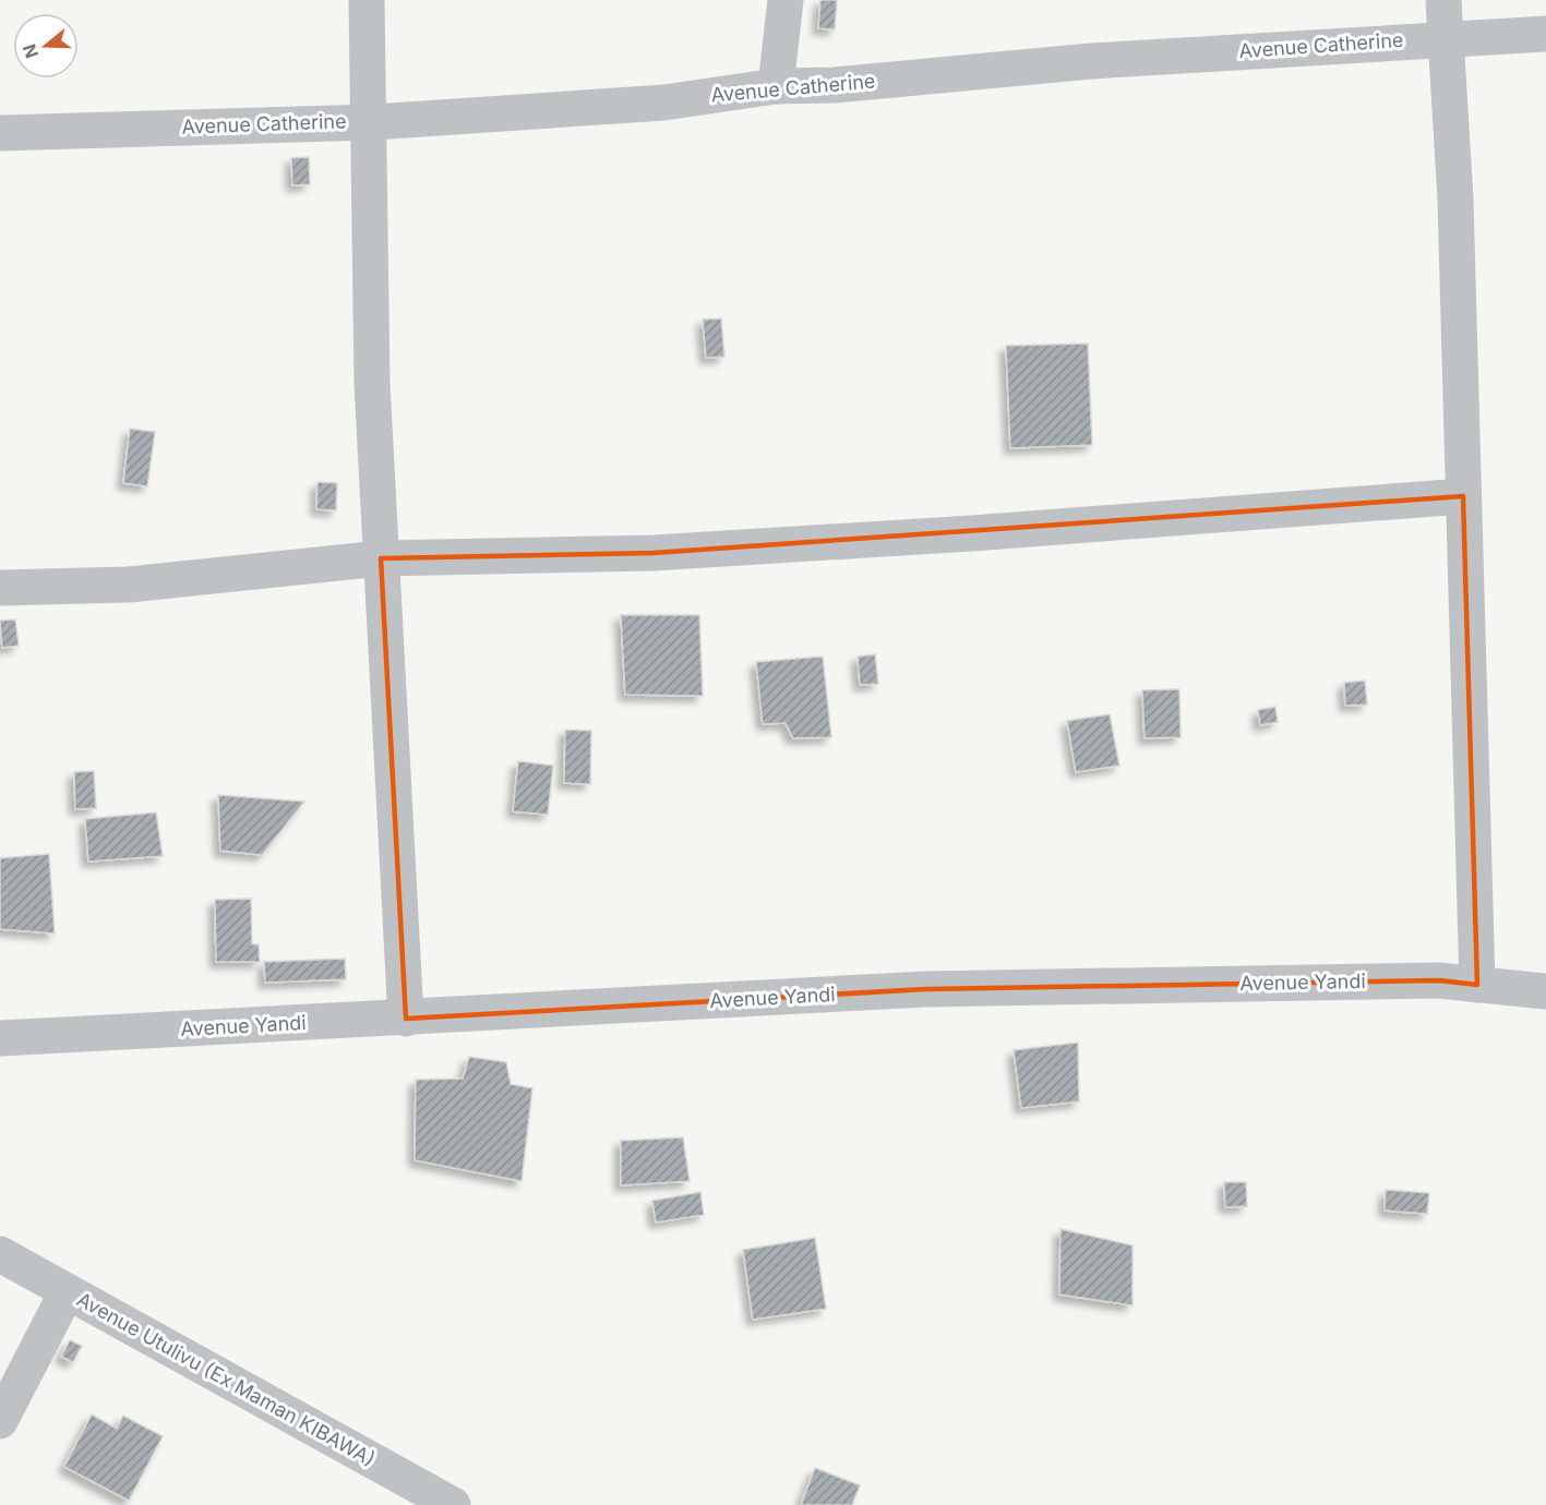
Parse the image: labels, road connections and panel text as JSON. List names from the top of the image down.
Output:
{
  "streets": {
    "street": ["Avenue Catherine", "Avenue Yandi", "Avenue Utulivu (Ex Maman KIBAWA)"]
  },
  "north": "left"
}
